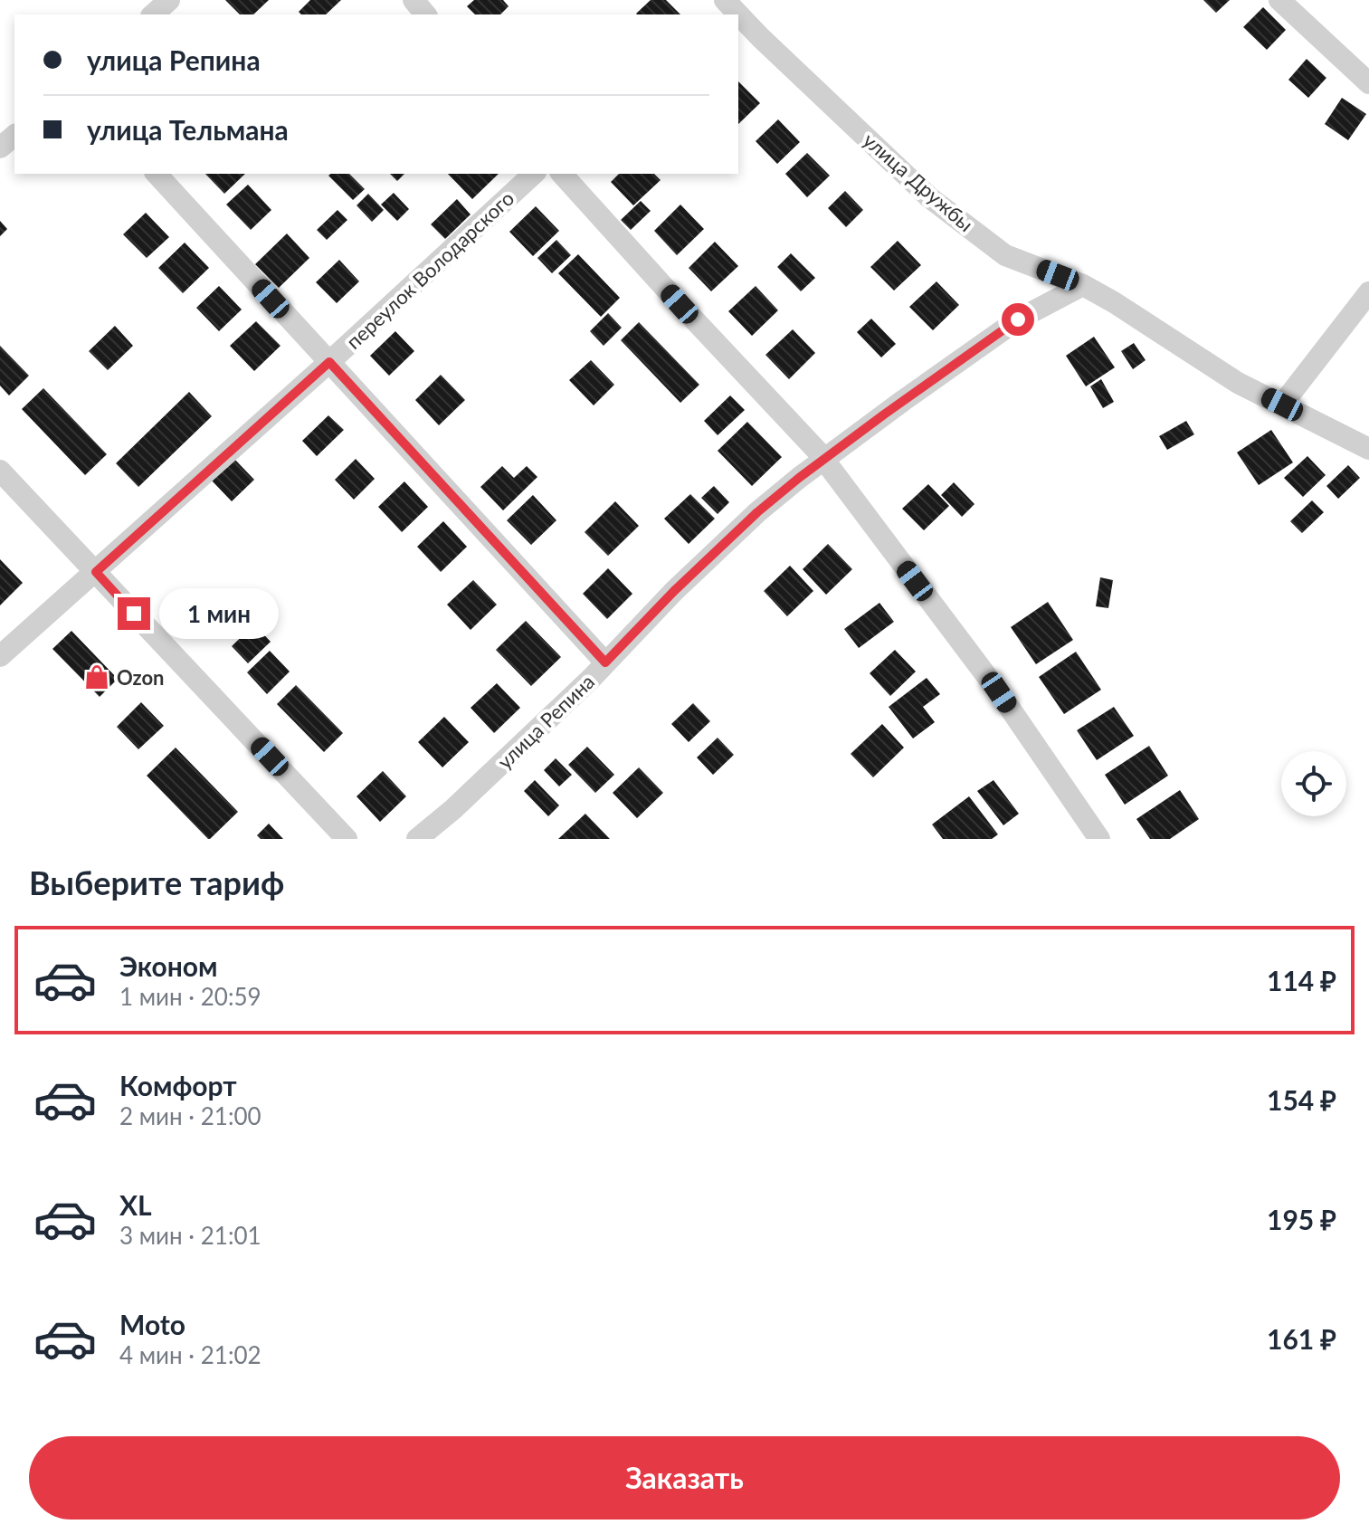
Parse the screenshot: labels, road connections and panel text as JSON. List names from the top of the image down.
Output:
{
  "streets": {
    "street": ["улица Дружбы", "переулок Володарского", "улица Репина"]
  },
  "crossings": [
    ["улица Дружбы", "улица Репина"]
  ],
  "places": {
    "shop": ["Ozon"]
  },
  "page": {
    "banner": ["улица Репина", "улица Тельмана"],
    "bubble": "1 мин",
    "heading": "Выберите тариф",
    "list": [
      {
        "name": "Эконом",
        "note": "1 мин · 20:59",
        "value": "114 ₽"
      },
      {
        "name": "Комфорт",
        "note": "2 мин · 21:00",
        "value": "154 ₽"
      },
      {
        "name": "XL",
        "note": "3 мин · 21:01",
        "value": "195 ₽"
      },
      {
        "name": "Moto",
        "note": "4 мин · 21:02",
        "value": "161 ₽"
      }
    ],
    "buttons": "Заказать"
  }
}
